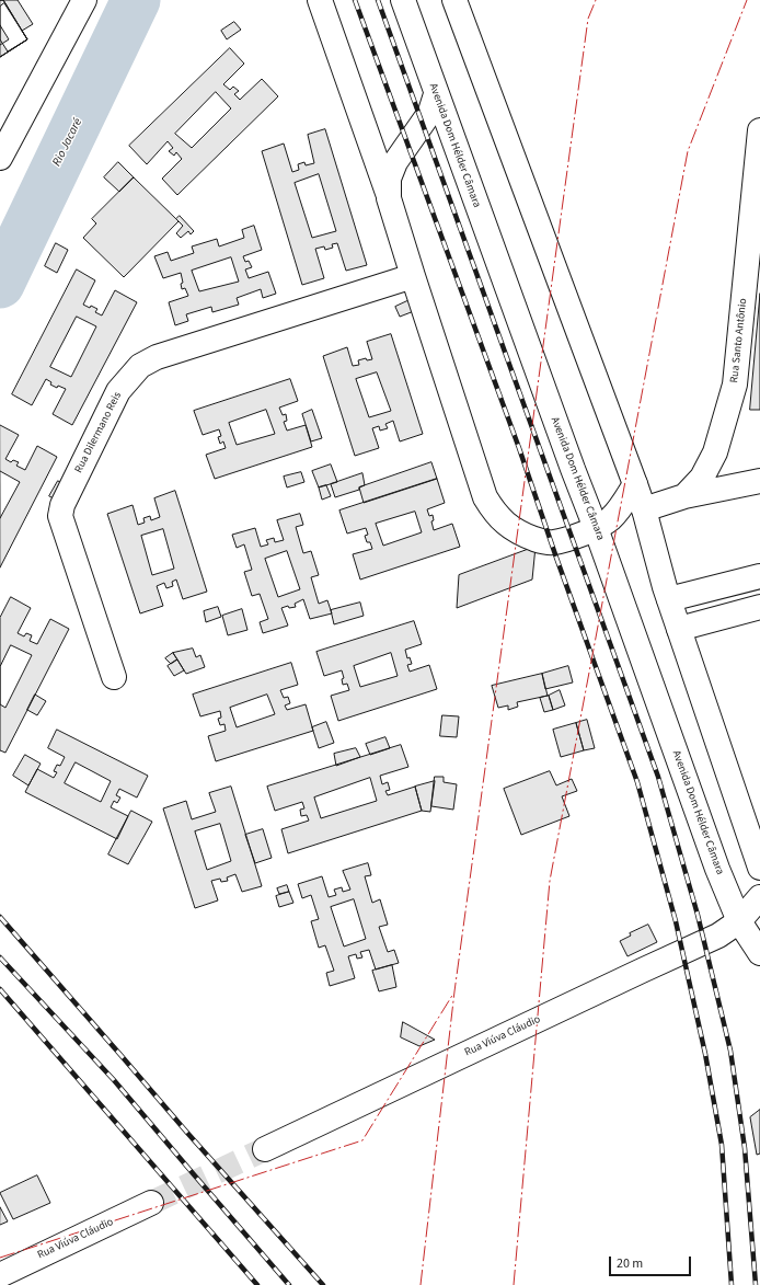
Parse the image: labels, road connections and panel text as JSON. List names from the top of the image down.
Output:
{
  "streets": {
    "street": [
      "Avenida Dom Hélder Câmara",
      "Rua Santo Antônio",
      "Rua Dilermano Reis",
      "Rua Viúva Cláudio"
    ]
  },
  "crossings": [
    ["Avenida Dom Hélder Câmara", "Rua Viúva Cláudio"]
  ],
  "water": ["Rio Jacaré"],
  "scale_bar": "20 m"
}
